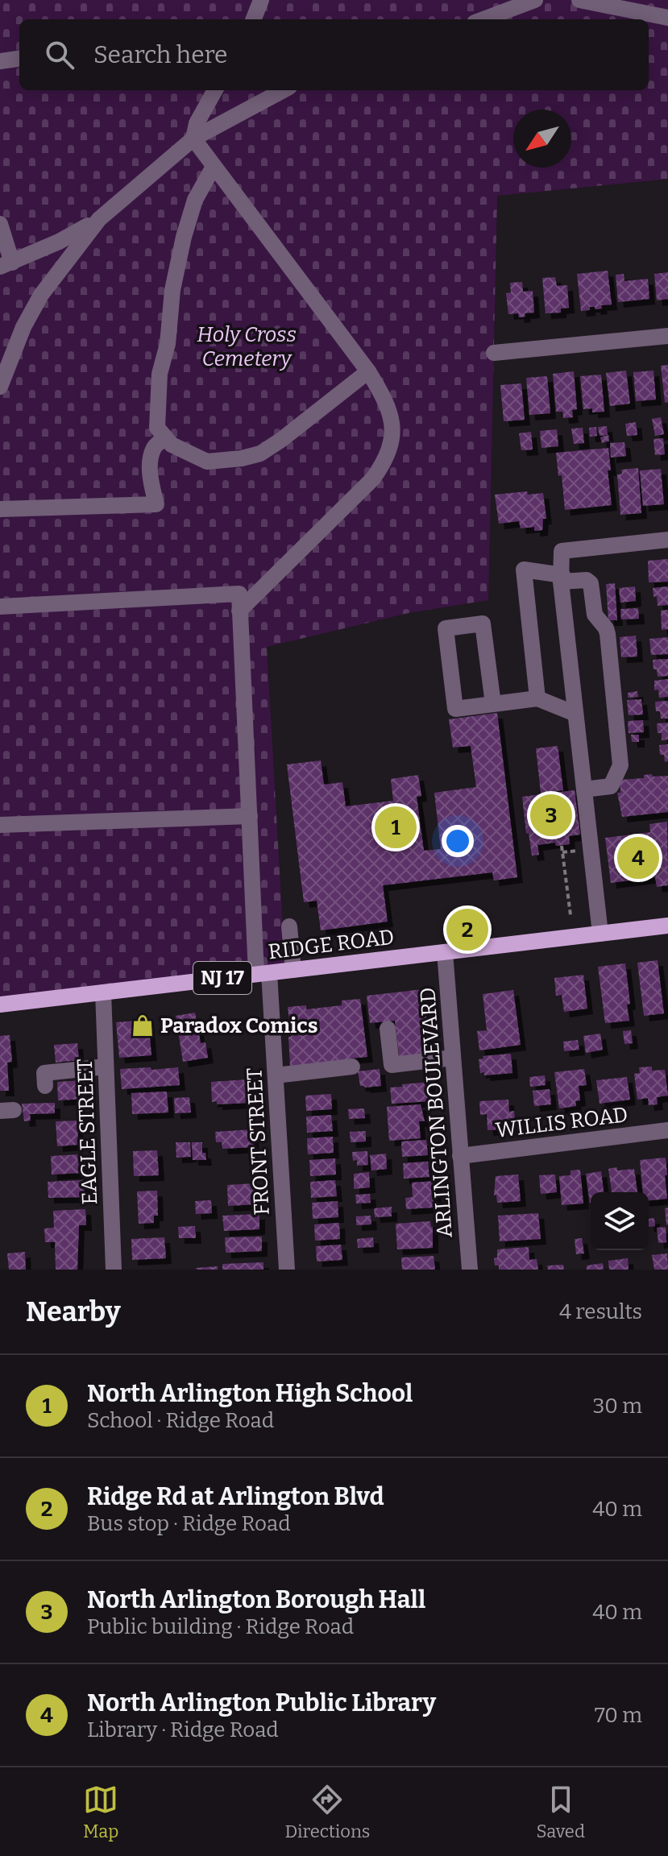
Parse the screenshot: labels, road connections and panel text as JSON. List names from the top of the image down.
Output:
{
  "streets": {
    "main road": ["RIDGE ROAD", "NJ 17"],
    "street": [
      "ARLINGTON BOULEVARD",
      "WILLIS ROAD",
      "EAGLE STREET",
      "FRONT STREET"
    ]
  },
  "crossings": [
    ["RIDGE ROAD", "ARLINGTON BOULEVARD"],
    ["RIDGE ROAD", "EAGLE STREET"],
    ["RIDGE ROAD", "FRONT STREET"],
    ["ARLINGTON BOULEVARD", "WILLIS ROAD"]
  ],
  "parks": ["Holy Cross Cemetery"],
  "places": {
    "shop": ["Paradox Comics"]
  },
  "north": "bottom left",
  "page": {
    "search": "Search here",
    "pins": [
      "3",
      "1",
      "4",
      "2"
    ],
    "heading": ["Nearby", "4 results"],
    "list": [
      {
        "mark": "1",
        "name": "North Arlington High School",
        "note": "School · Ridge Road",
        "value": "30 m"
      },
      {
        "mark": "2",
        "name": "Ridge Rd at Arlington Blvd",
        "note": "Bus stop · Ridge Road",
        "value": "40 m"
      },
      {
        "mark": "3",
        "name": "North Arlington Borough Hall",
        "note": "Public building · Ridge Road",
        "value": "40 m"
      },
      {
        "mark": "4",
        "name": "North Arlington Public Library",
        "note": "Library · Ridge Road",
        "value": "70 m"
      }
    ],
    "nav": ["Map", "Directions", "Saved"]
  }
}
